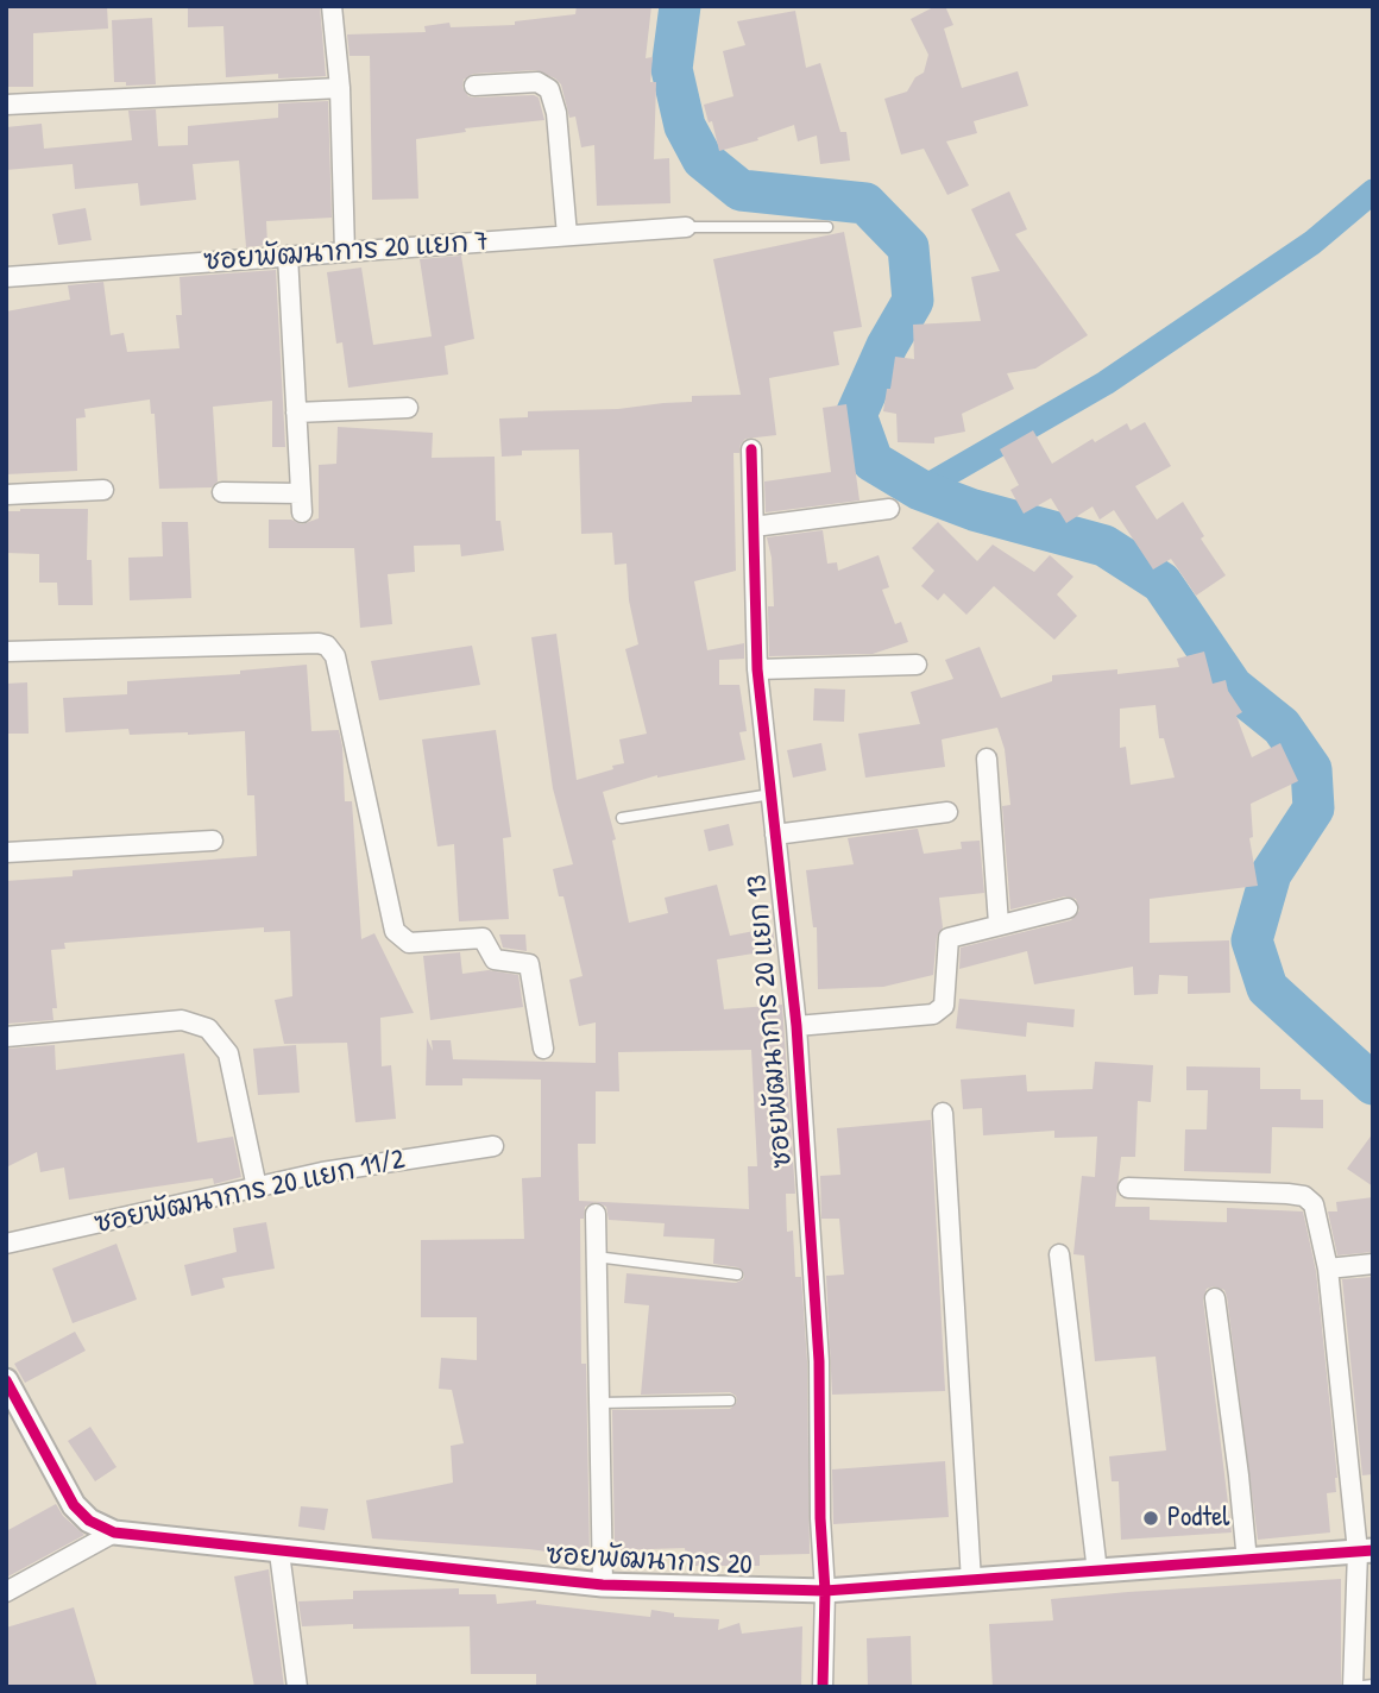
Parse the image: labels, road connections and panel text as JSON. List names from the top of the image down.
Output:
{
  "streets": {
    "street": [
      "ซอยพัฒนาการ 20 แยก 7",
      "ซอยพัฒนาการ 20 แยก 13",
      "ซอยพัฒนาการ 20 แยก 11/2",
      "ซอยพัฒนาการ 20"
    ]
  },
  "crossings": [
    ["ซอยพัฒนาการ 20 แยก 13", "ซอยพัฒนาการ 20"]
  ],
  "places": ["Podtel"]
}
